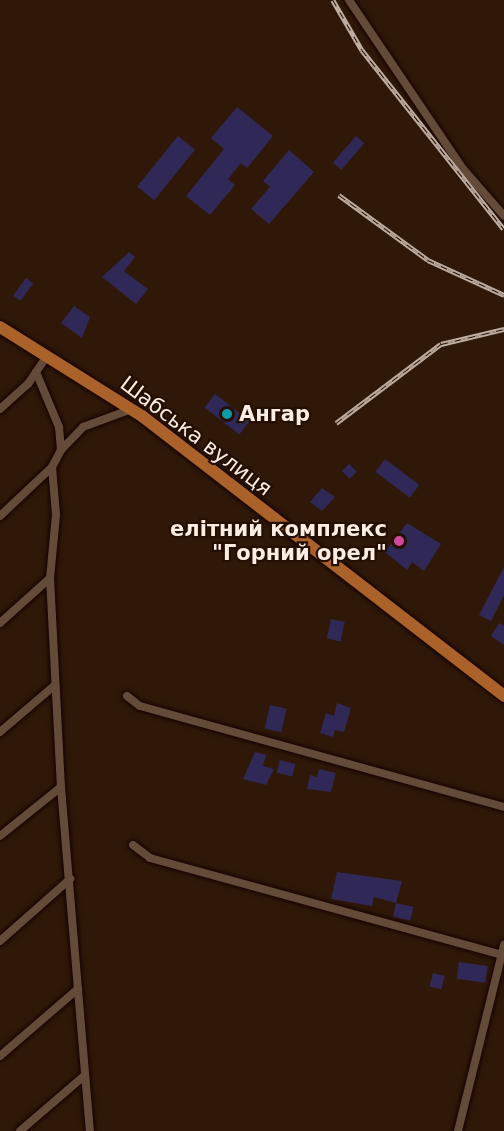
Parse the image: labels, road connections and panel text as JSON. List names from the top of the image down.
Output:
{
  "streets": {
    "main road": ["Шабська вулиця"]
  },
  "places": ["Ангар", "елітний комплекс \"Горний орел\""]
}
